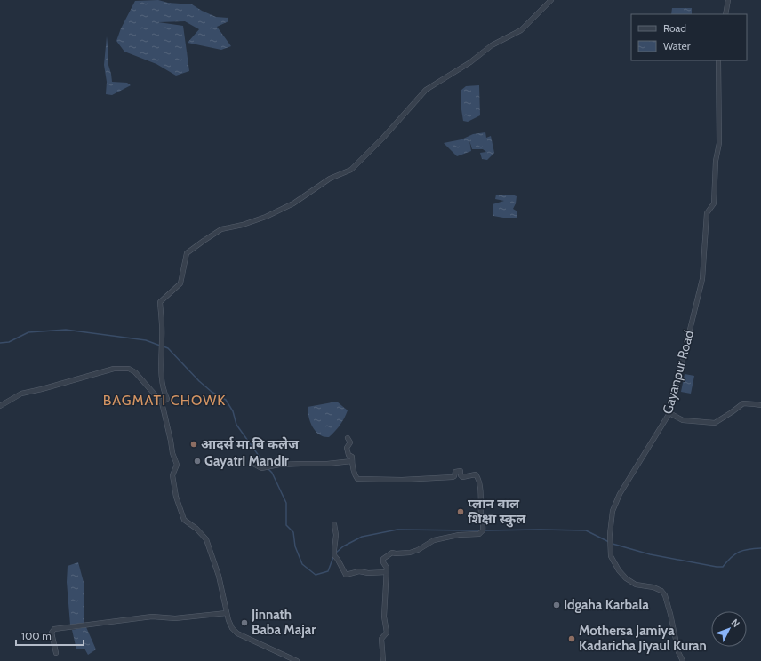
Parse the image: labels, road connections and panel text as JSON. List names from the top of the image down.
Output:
{
  "streets": {
    "street": ["Gayanpur Road"]
  },
  "districts": ["BAGMATI CHOWK"],
  "places": [
    "आदर्स मा.बि कलेज",
    "Gayatri Mandir",
    "प्लान बाल शिक्षा स्कुल",
    "Idgaha Karbala",
    "Jinnath Baba Majar",
    "Mothersa Jamiya Kadaricha Jiyaul Kuran"
  ],
  "legend": ["Road", "Water"],
  "scale_bar": "100 m",
  "north": "top right"
}
